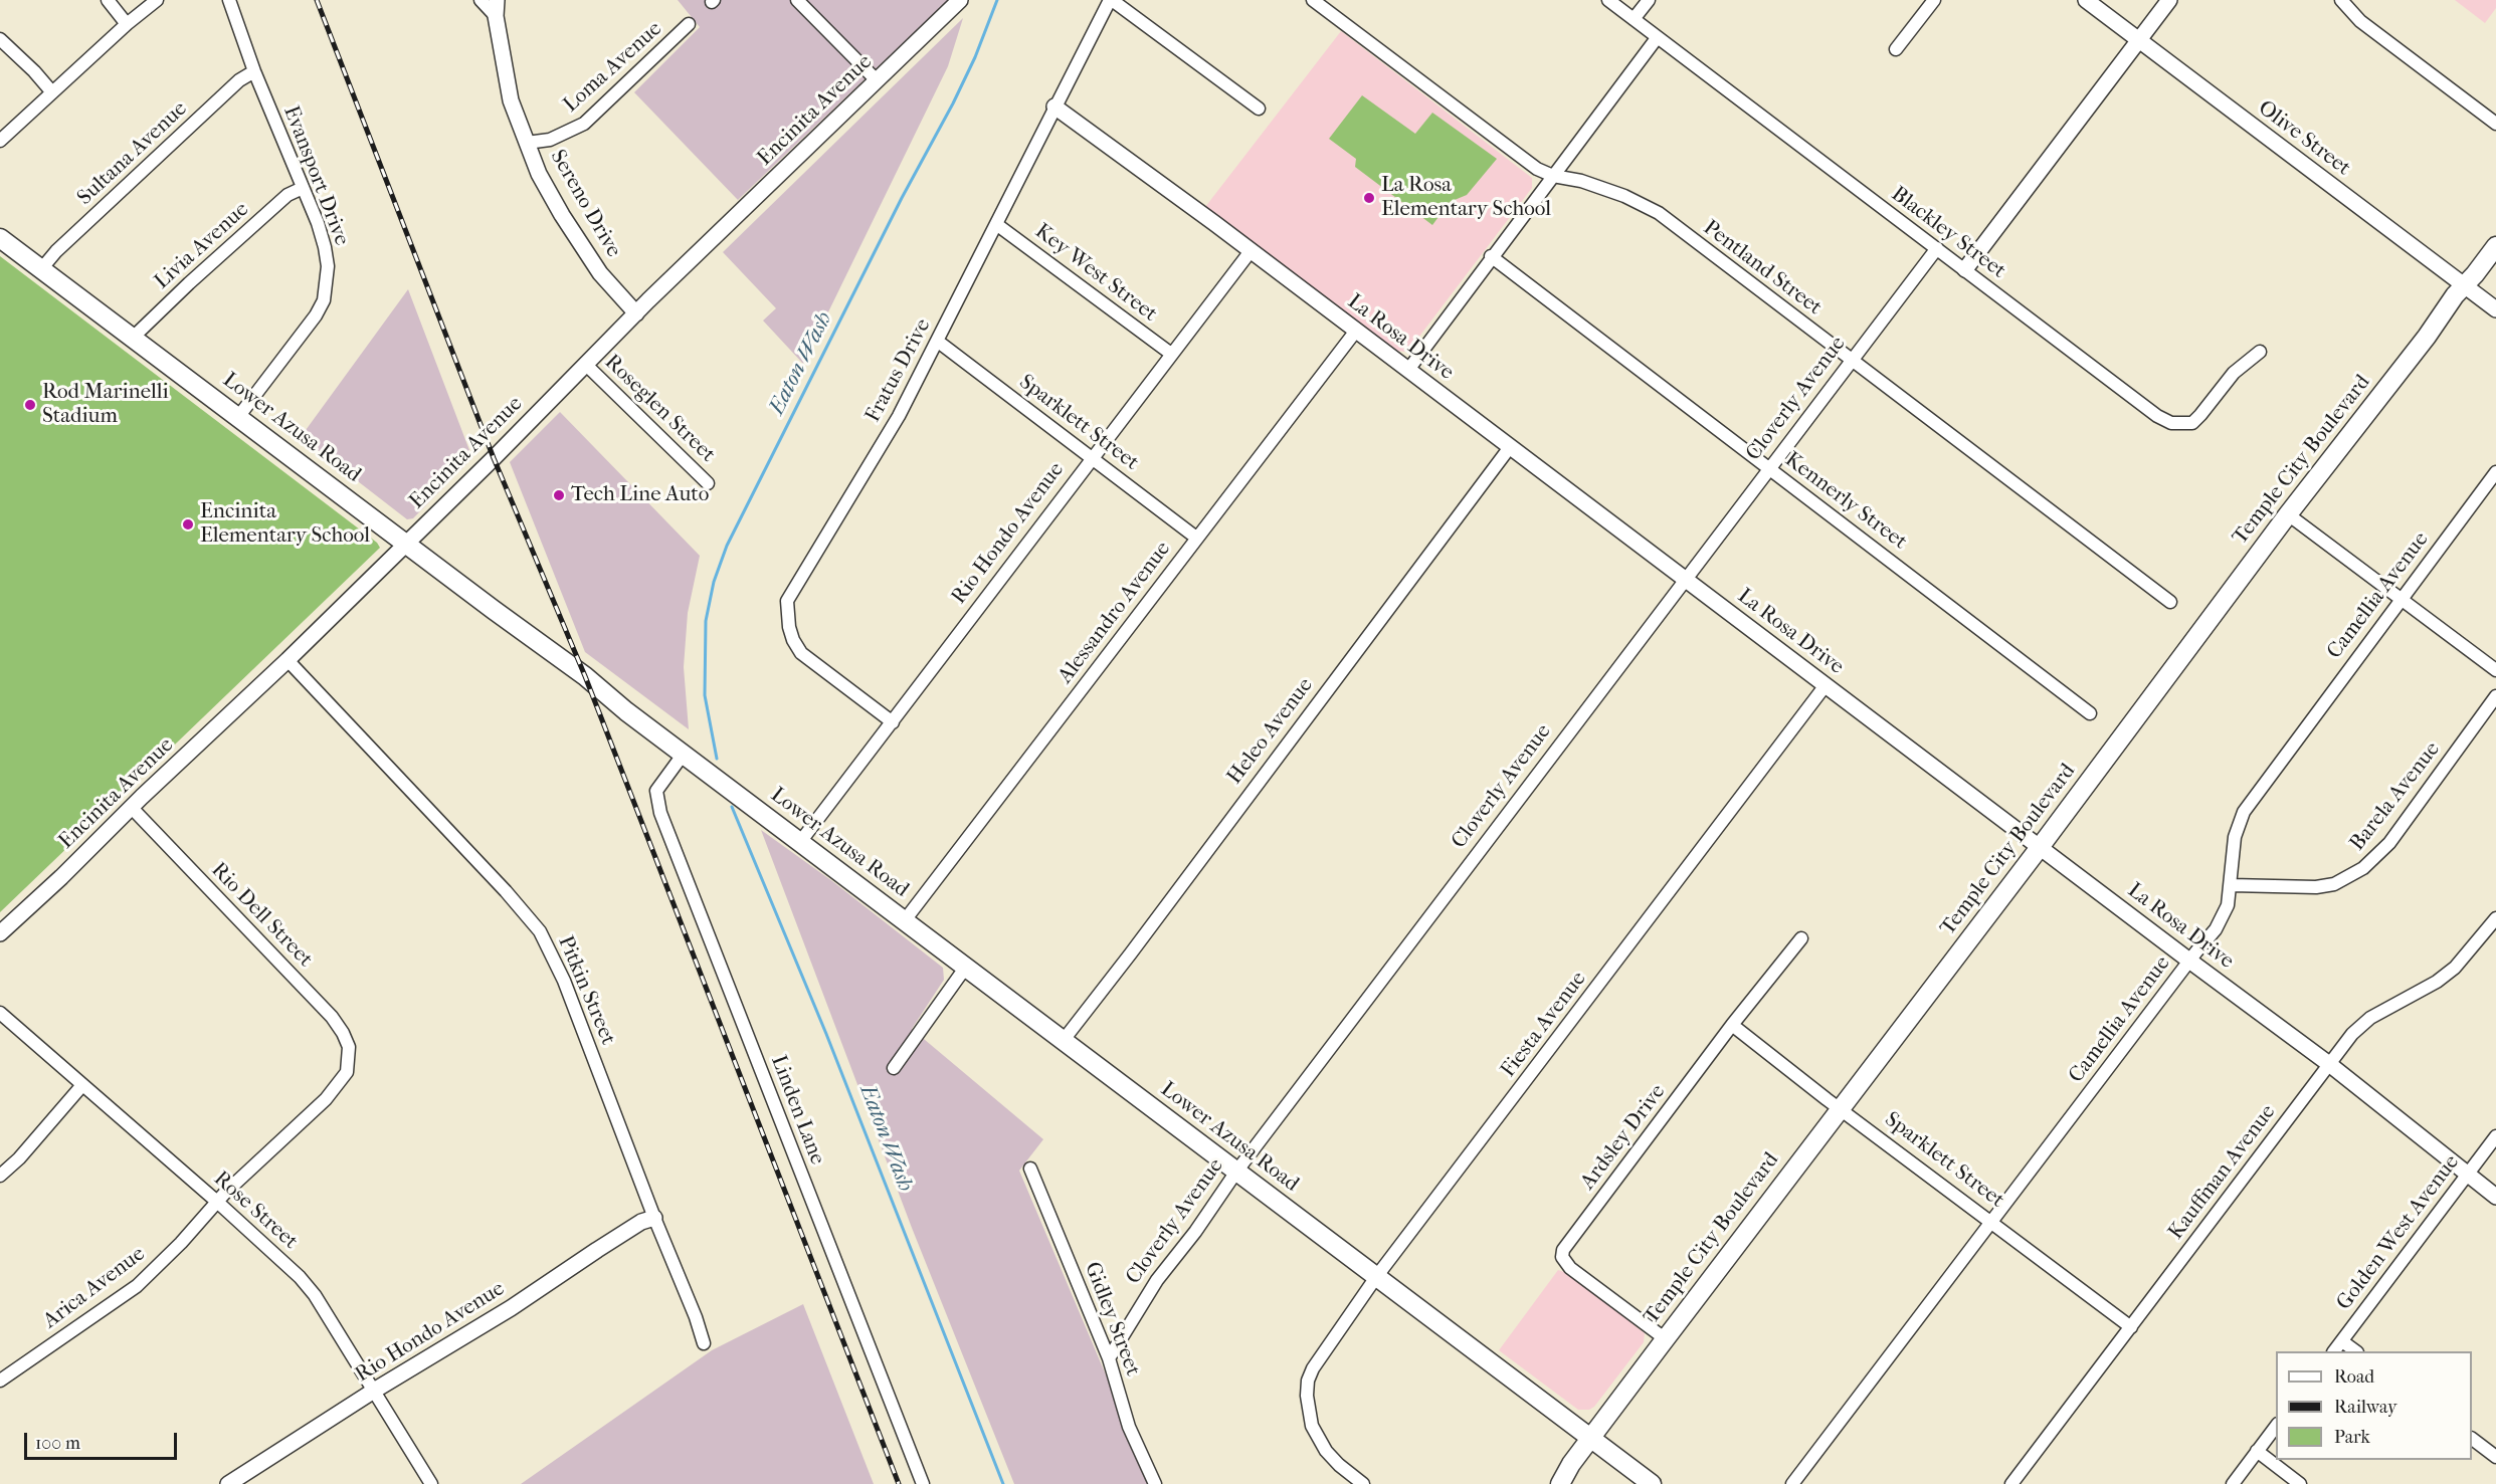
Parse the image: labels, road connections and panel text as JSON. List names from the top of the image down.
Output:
{
  "streets": {
    "main road": ["Lower Azusa Road", "Temple City Boulevard"],
    "street": [
      "Loma Avenue",
      "Encinita Avenue",
      "Olive Street",
      "Sultana Avenue",
      "Evansport Drive",
      "Sereno Drive",
      "Blackley Street",
      "Livia Avenue",
      "Pentland Street",
      "Key West Street",
      "La Rosa Drive",
      "Fratus Drive",
      "Cloverly Avenue",
      "Roseglen Street",
      "Sparklett Street",
      "Kennerly Street",
      "Rio Hondo Avenue",
      "Camellia Avenue",
      "Alessandro Avenue",
      "Heleo Avenue",
      "Barela Avenue",
      "Rio Dell Street",
      "Pitkin Street",
      "Fiesta Avenue",
      "Linden Lane",
      "Ardsley Drive",
      "Kauffman Avenue",
      "Rose Street",
      "Golden West Avenue",
      "Arica Avenue",
      "Gidley Street"
    ]
  },
  "crossings": [
    ["Loma Avenue", "Sereno Drive"],
    ["Encinita Avenue", "Sereno Drive"],
    ["Encinita Avenue", "Roseglen Street"],
    ["Encinita Avenue", "Lower Azusa Road"],
    ["Encinita Avenue", "Rio Dell Street"],
    ["Encinita Avenue", "Pitkin Street"],
    ["Olive Street", "Temple City Boulevard"],
    ["Sultana Avenue", "Evansport Drive"],
    ["Sultana Avenue", "Lower Azusa Road"],
    ["Evansport Drive", "Livia Avenue"],
    ["Evansport Drive", "Lower Azusa Road"],
    ["Blackley Street", "Cloverly Avenue"],
    ["Livia Avenue", "Lower Azusa Road"],
    ["Pentland Street", "Cloverly Avenue"],
    ["Key West Street", "Fratus Drive"],
    ["Key West Street", "Rio Hondo Avenue"],
    ["La Rosa Drive", "Fratus Drive"],
    ["La Rosa Drive", "Cloverly Avenue"],
    ["La Rosa Drive", "Temple City Boulevard"],
    ["La Rosa Drive", "Rio Hondo Avenue"],
    ["La Rosa Drive", "Camellia Avenue"],
    ["La Rosa Drive", "Alessandro Avenue"],
    ["La Rosa Drive", "Heleo Avenue"],
    ["La Rosa Drive", "Fiesta Avenue"],
    ["La Rosa Drive", "Kauffman Avenue"],
    ["La Rosa Drive", "Golden West Avenue"],
    ["Fratus Drive", "Sparklett Street"],
    ["Fratus Drive", "Rio Hondo Avenue"],
    ["Cloverly Avenue", "Lower Azusa Road"],
    ["Cloverly Avenue", "Kennerly Street"],
    ["Cloverly Avenue", "Gidley Street"],
    ["Sparklett Street", "Temple City Boulevard"],
    ["Sparklett Street", "Rio Hondo Avenue"],
    ["Sparklett Street", "Camellia Avenue"],
    ["Sparklett Street", "Alessandro Avenue"],
    ["Sparklett Street", "Ardsley Drive"],
    ["Sparklett Street", "Kauffman Avenue"],
    ["Lower Azusa Road", "Temple City Boulevard"],
    ["Lower Azusa Road", "Rio Hondo Avenue"],
    ["Lower Azusa Road", "Alessandro Avenue"],
    ["Lower Azusa Road", "Heleo Avenue"],
    ["Lower Azusa Road", "Fiesta Avenue"],
    ["Lower Azusa Road", "Linden Lane"],
    ["Temple City Boulevard", "Ardsley Drive"],
    ["Rio Hondo Avenue", "Pitkin Street"],
    ["Rio Hondo Avenue", "Rose Street"],
    ["Camellia Avenue", "Barela Avenue"],
    ["Rio Dell Street", "Arica Avenue"],
    ["Rose Street", "Arica Avenue"]
  ],
  "water": ["Eaton Wash"],
  "places": [
    "La Rosa Elementary School",
    "Rod Marinelli Stadium",
    "Tech Line Auto",
    "Encinita Elementary School"
  ],
  "legend": ["Road", "Railway", "Park"],
  "scale_bar": "100 m"
}
